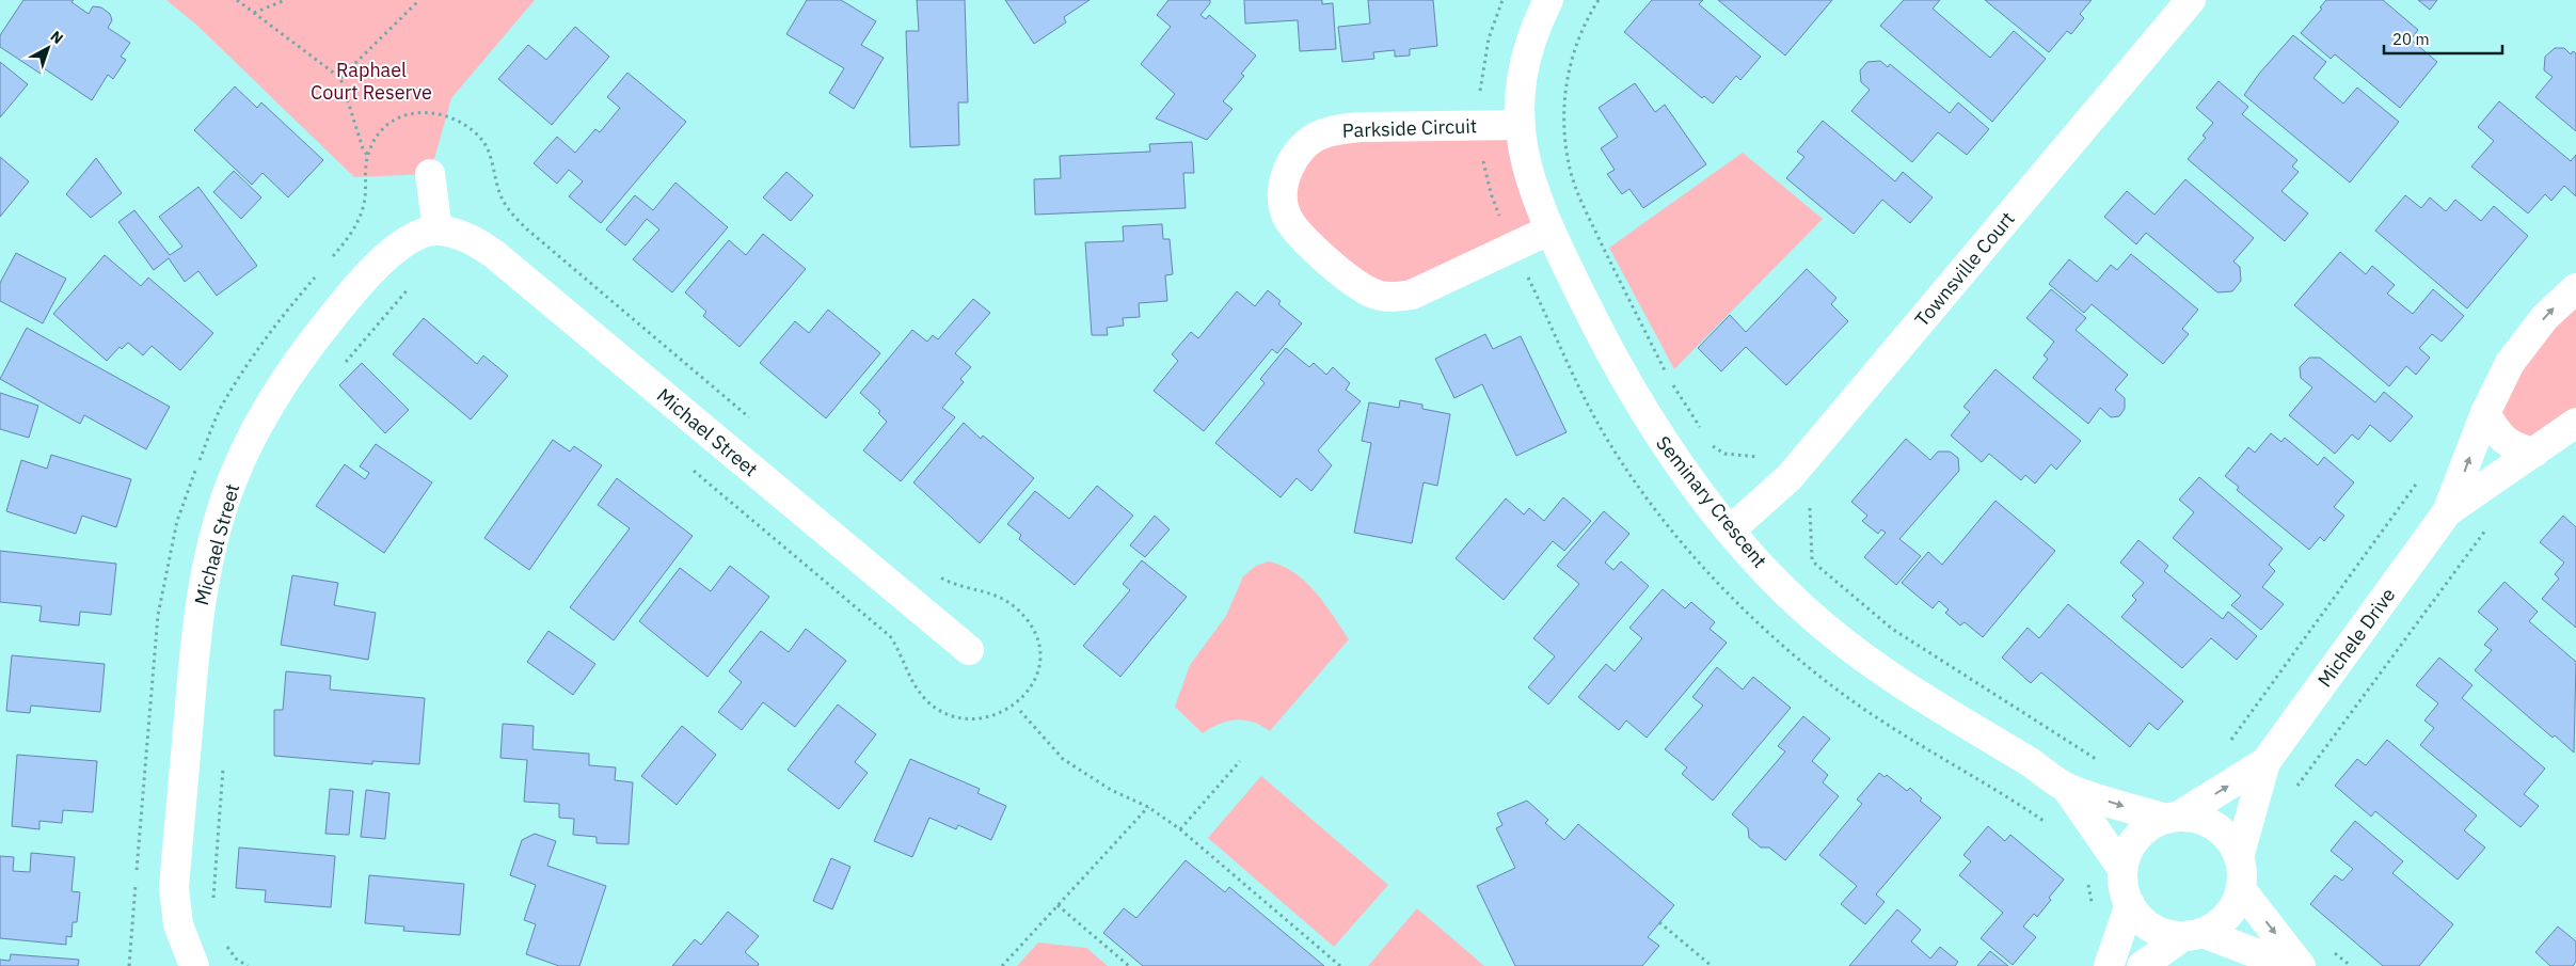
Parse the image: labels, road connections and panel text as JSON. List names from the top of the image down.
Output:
{
  "streets": {
    "street": [
      "Parkside Circuit",
      "Townsville Court",
      "Michael Street",
      "Seminary Crescent",
      "Michele Drive"
    ]
  },
  "crossings": [
    ["Parkside Circuit", "Seminary Crescent"],
    ["Townsville Court", "Seminary Crescent"],
    ["Seminary Crescent", "Michele Drive"]
  ],
  "parks": ["Raphael Court Reserve"],
  "scale_bar": "20 m",
  "north": "top right"
}
